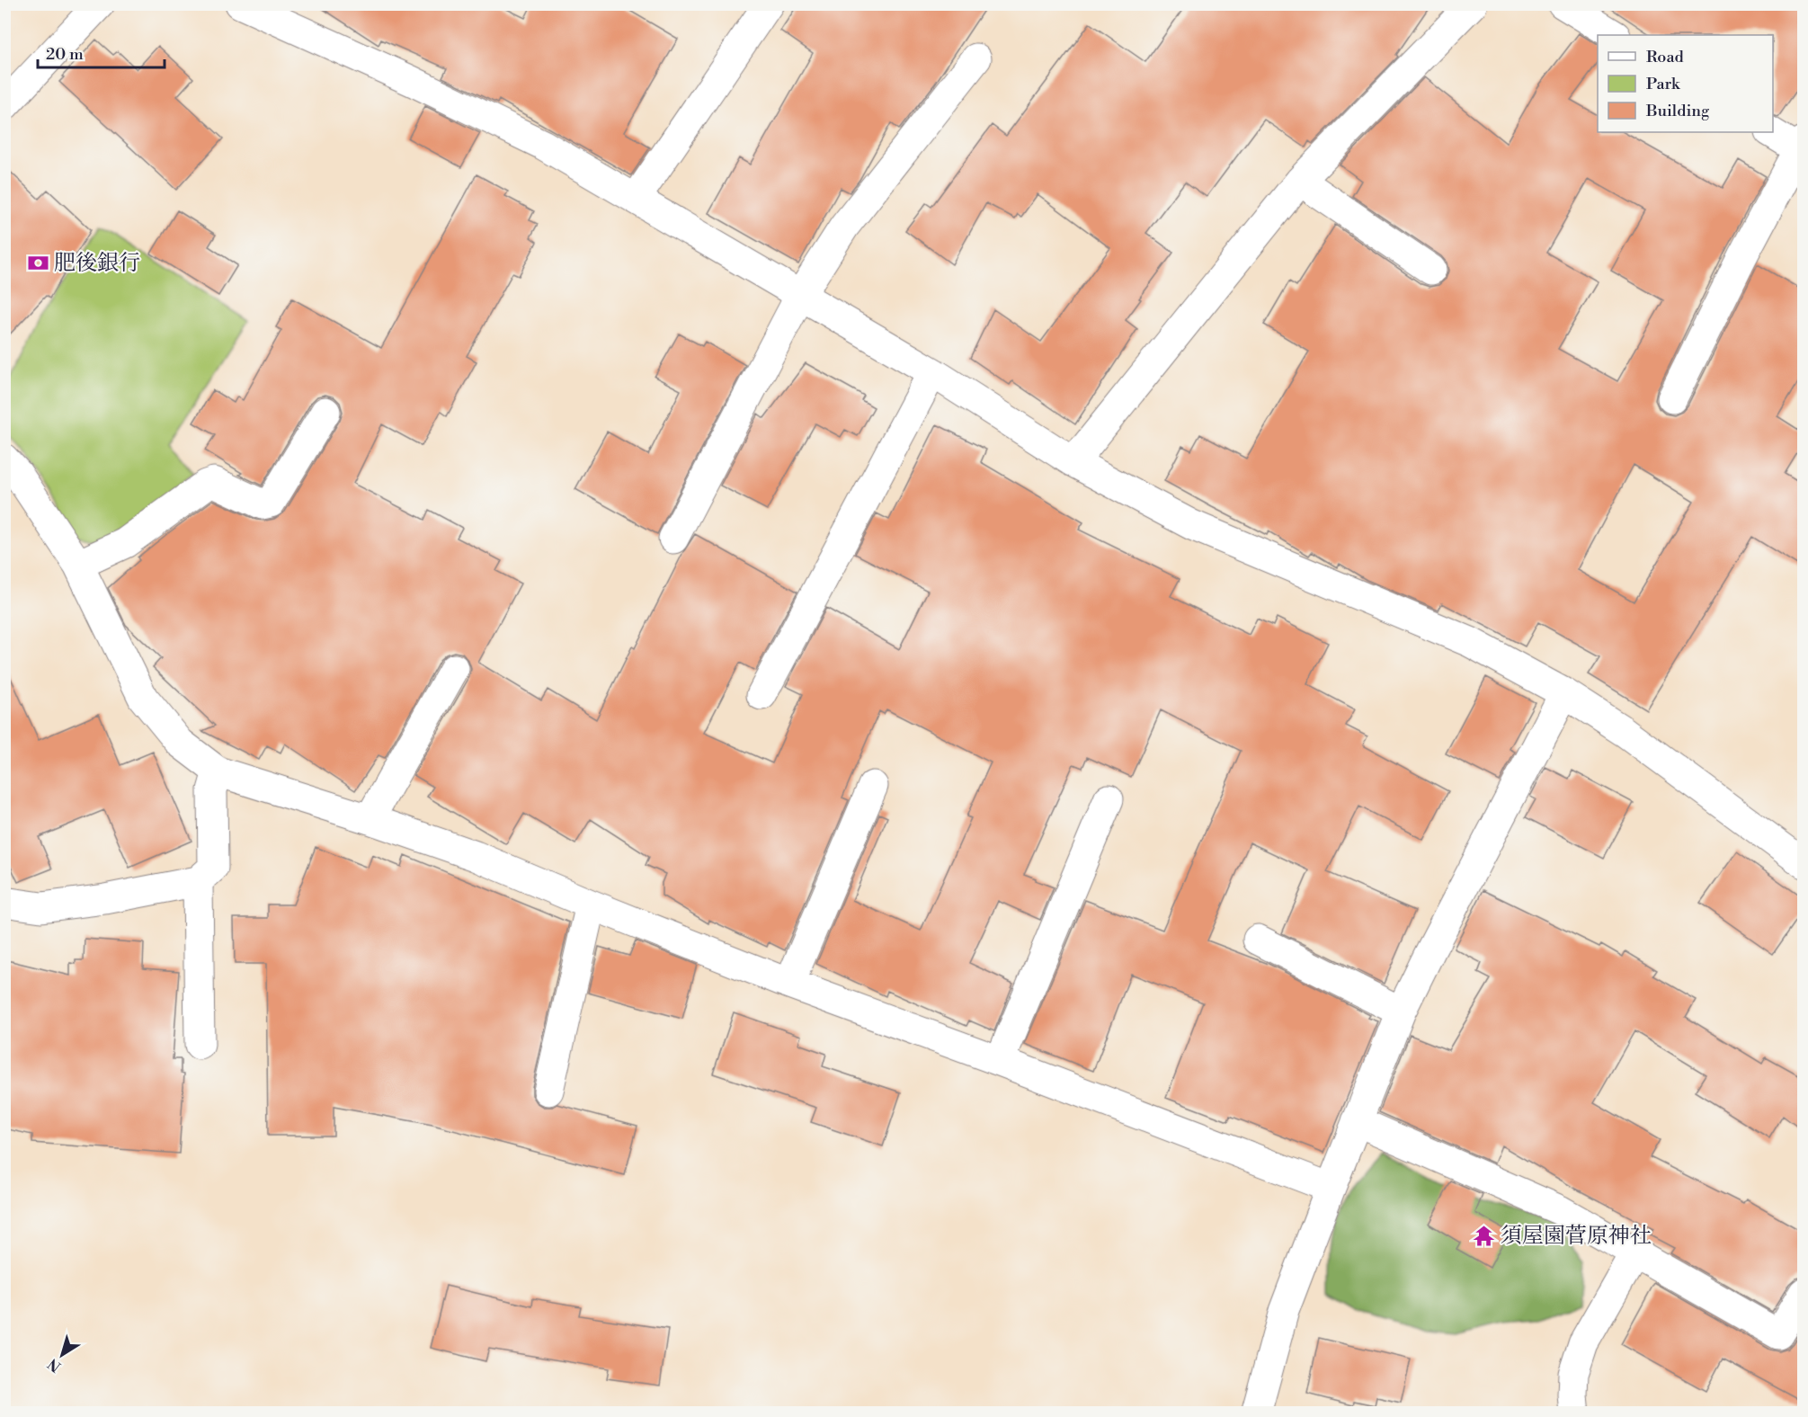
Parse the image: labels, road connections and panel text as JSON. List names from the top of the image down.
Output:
{
  "places": {
    "bank": ["肥後銀行"],
    "temple": ["須屋園菅原神社"]
  },
  "legend": ["Road", "Park", "Building"],
  "scale_bar": "20 m",
  "north": "bottom left"
}
